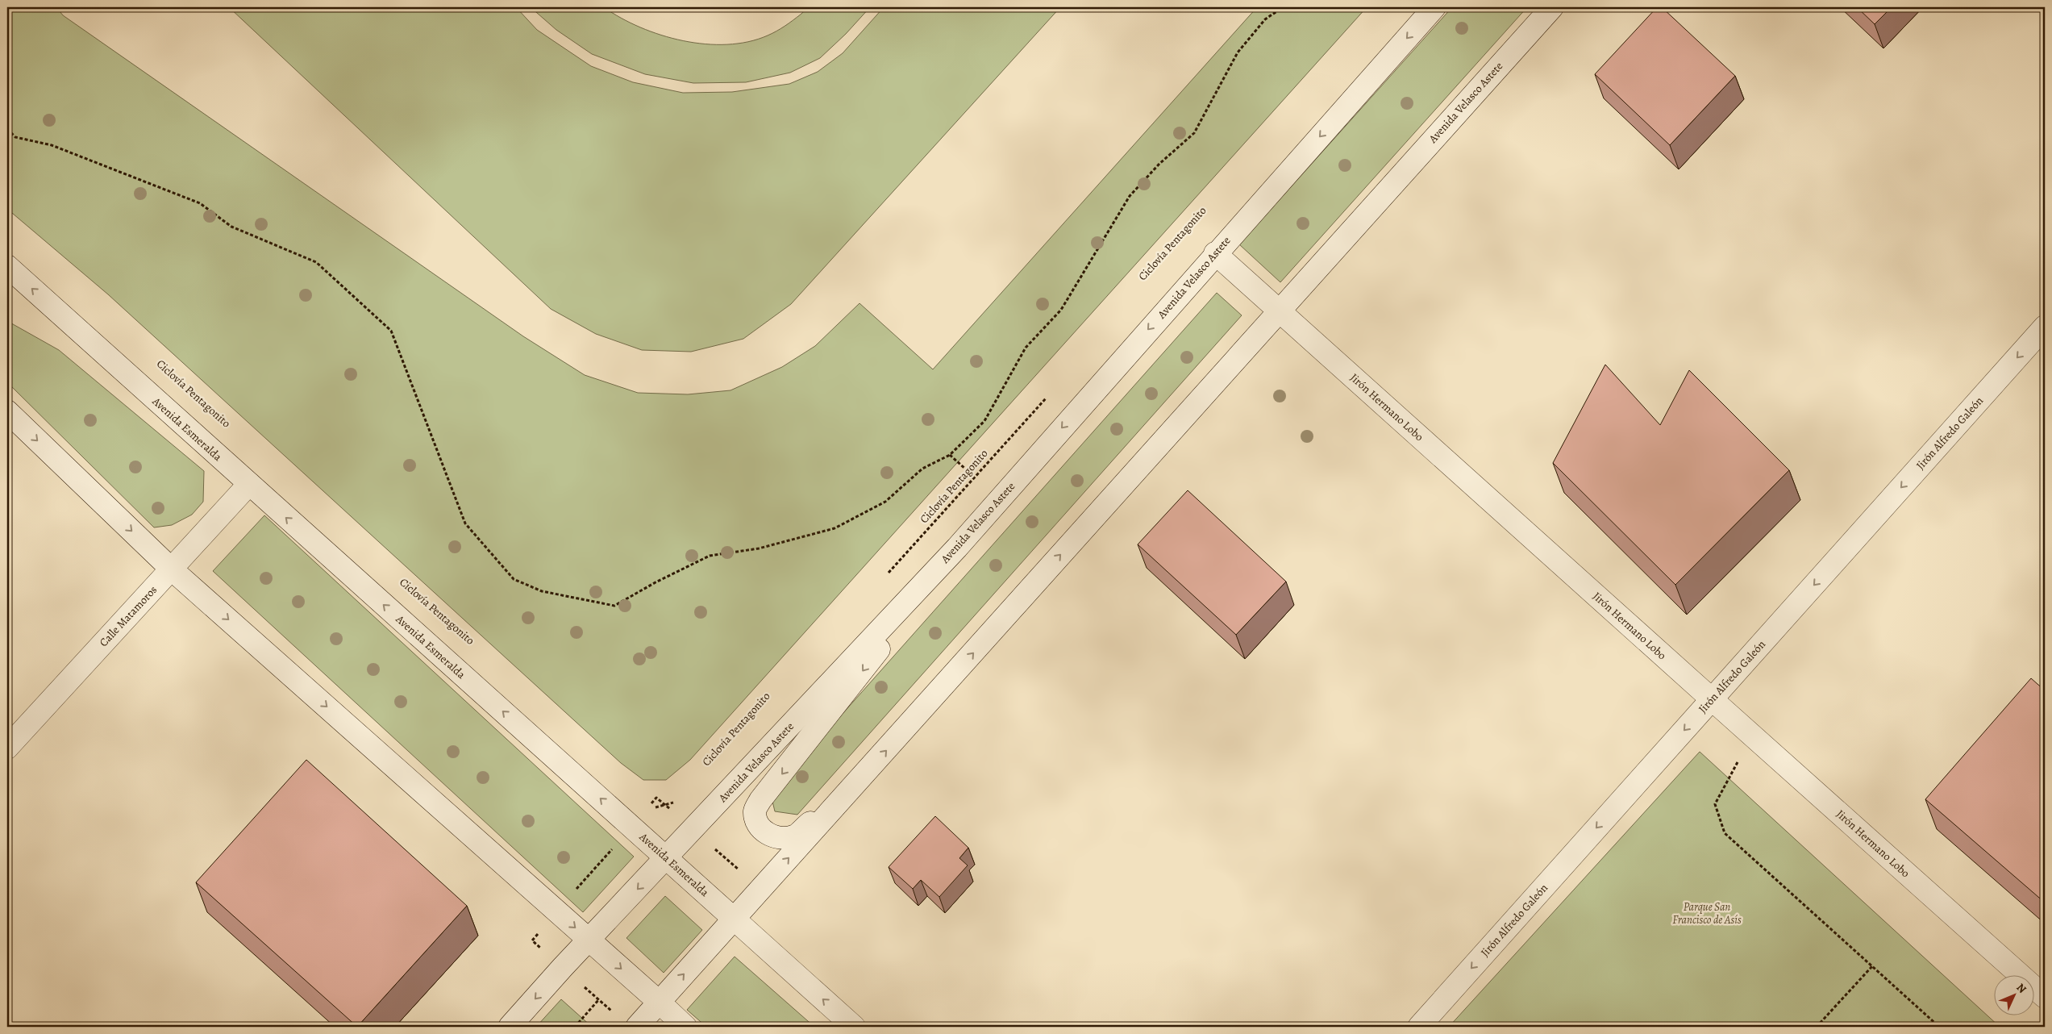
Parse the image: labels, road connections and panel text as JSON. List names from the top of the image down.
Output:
{
  "streets": {
    "main road": [
      "Avenida Velasco Astete",
      "Jirón Hermano Lobo",
      "Avenida Esmeralda",
      "Jirón Alfredo Galeón",
      "Calle Matamoros"
    ],
    "path": ["Ciclovía Pentagonito"]
  },
  "crossings": [
    ["Avenida Velasco Astete", "Jirón Hermano Lobo"],
    ["Avenida Velasco Astete", "Avenida Esmeralda"],
    ["Jirón Hermano Lobo", "Jirón Alfredo Galeón"],
    ["Avenida Esmeralda", "Calle Matamoros"]
  ],
  "one_way": ["Jirón Alfredo Galeón"],
  "parks": ["Parque San Francisco de Asís"],
  "north": "top right"
}
